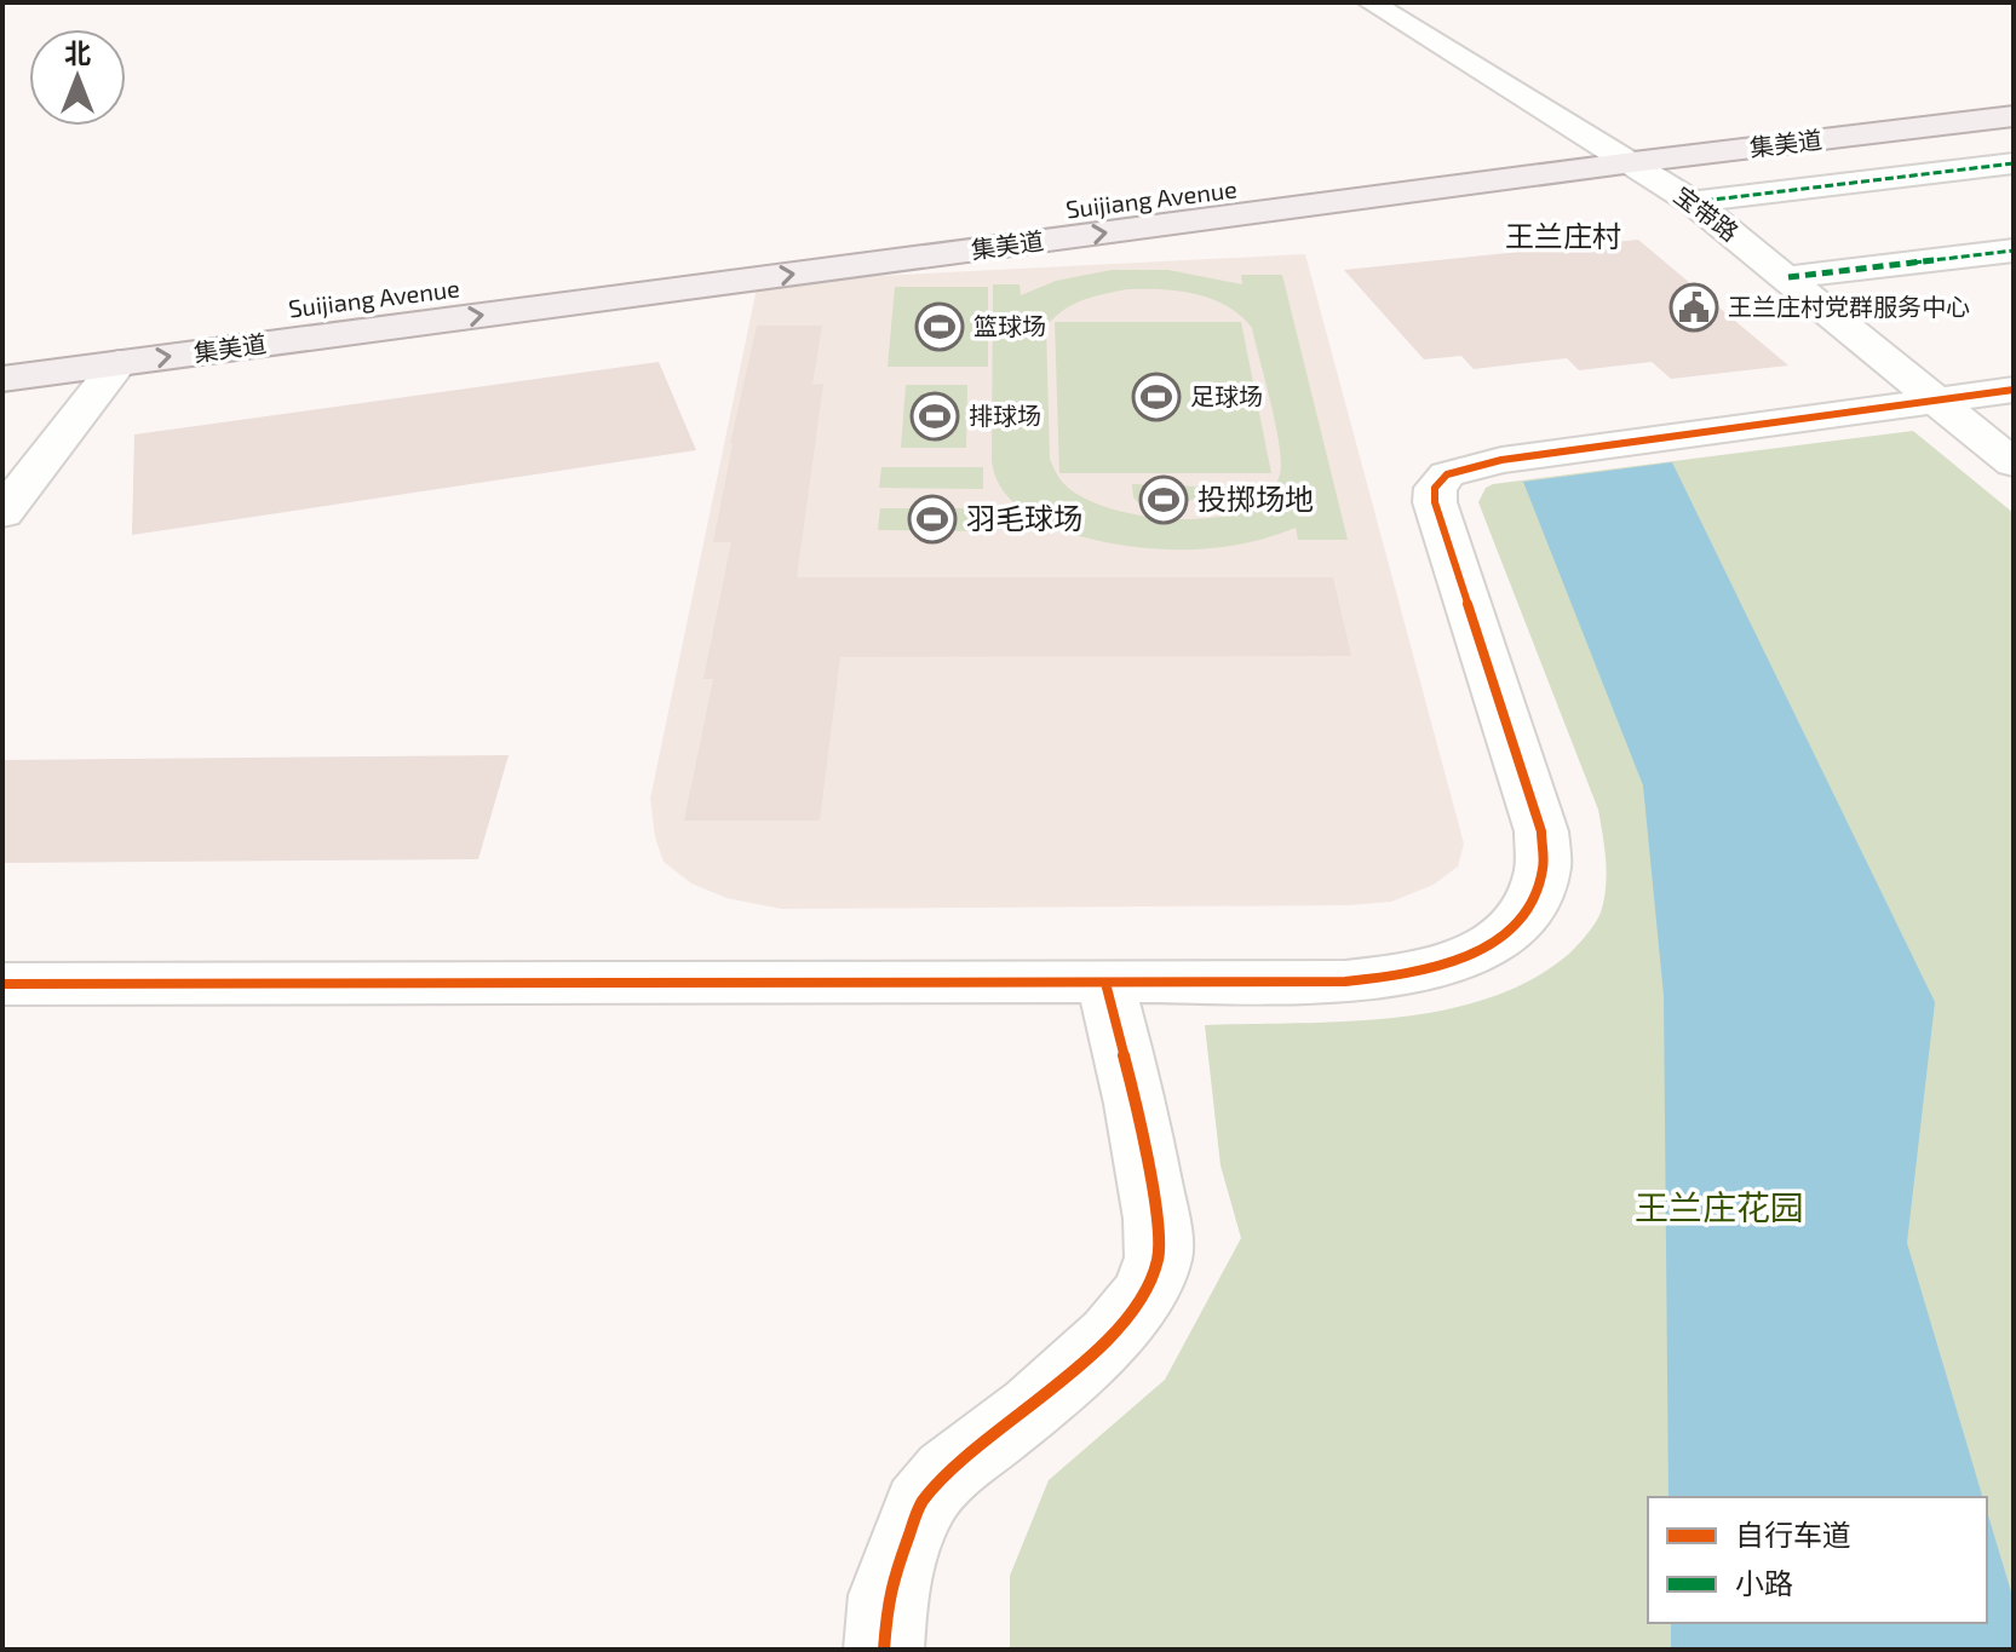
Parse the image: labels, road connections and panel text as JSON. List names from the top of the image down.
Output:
{
  "streets": {
    "main road": ["集美道", "Suijiang Avenue"],
    "street": ["宝带路"]
  },
  "crossings": [
    ["集美道", "宝带路"],
    ["Suijiang Avenue", "宝带路"]
  ],
  "one_way": ["集美道"],
  "districts": ["王兰庄村"],
  "parks": ["王兰庄花园"],
  "places": {
    "public building": ["王兰庄村党群服务中心"],
    "sports": [
      "篮球场",
      "足球场",
      "排球场",
      "投掷场地",
      "羽毛球场"
    ]
  },
  "legend": ["自行车道", "小路"],
  "north": "top"
}
